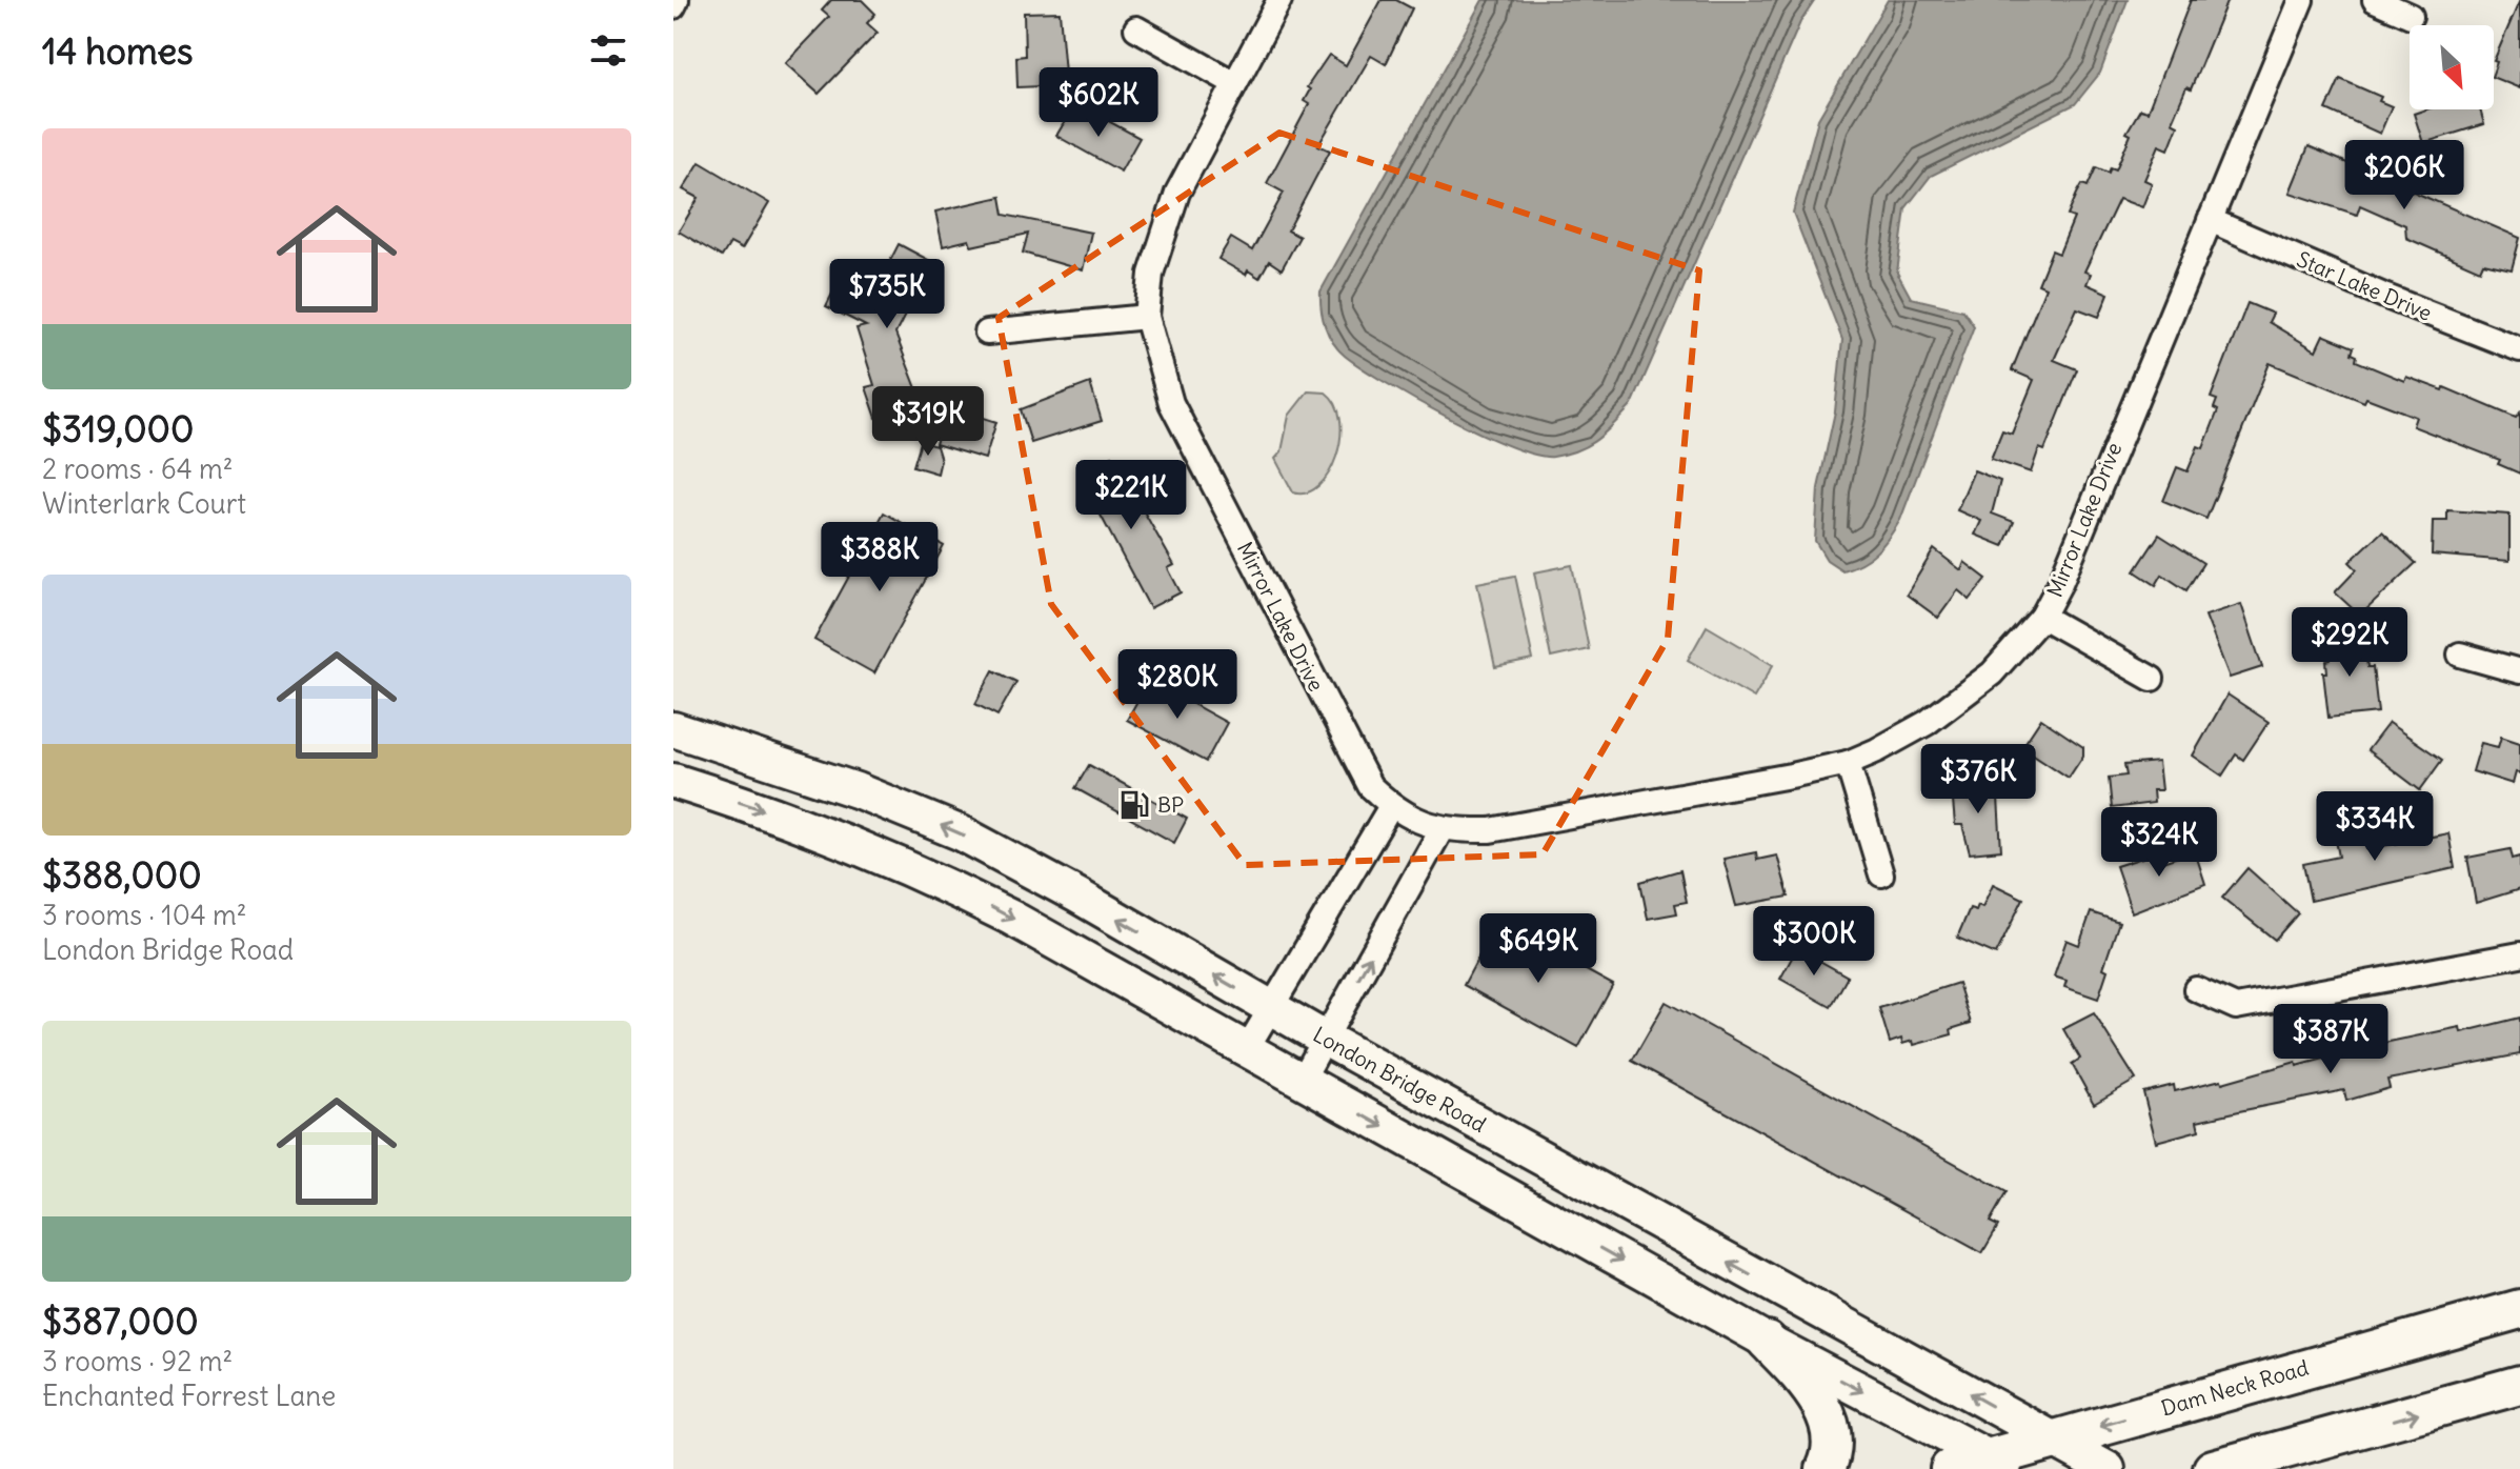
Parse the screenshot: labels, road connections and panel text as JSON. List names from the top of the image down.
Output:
{
  "streets": {
    "main road": ["London Bridge Road", "Dam Neck Road"],
    "street": ["Star Lake Drive", "Mirror Lake Drive"]
  },
  "crossings": [
    ["Star Lake Drive", "Mirror Lake Drive"],
    ["London Bridge Road", "Dam Neck Road"]
  ],
  "places": {
    "fuel station": ["BP"]
  },
  "north": "bottom right",
  "page": {
    "heading": "14 homes",
    "price": [
      "$602K",
      "$206K",
      "$735K",
      "$319K",
      "$221K",
      "$388K",
      "$292K",
      "$280K",
      "$376K",
      "$334K",
      "$324K",
      "$300K",
      "$649K",
      "$387K"
    ],
    "list": [
      {
        "name": "$319,000",
        "note": "2 rooms · 64 m² · Winterlark Court"
      },
      {
        "name": "$388,000",
        "note": "3 rooms · 104 m² · London Bridge Road"
      },
      {
        "name": "$387,000",
        "note": "3 rooms · 92 m² · Enchanted Forrest Lane"
      }
    ]
  }
}
